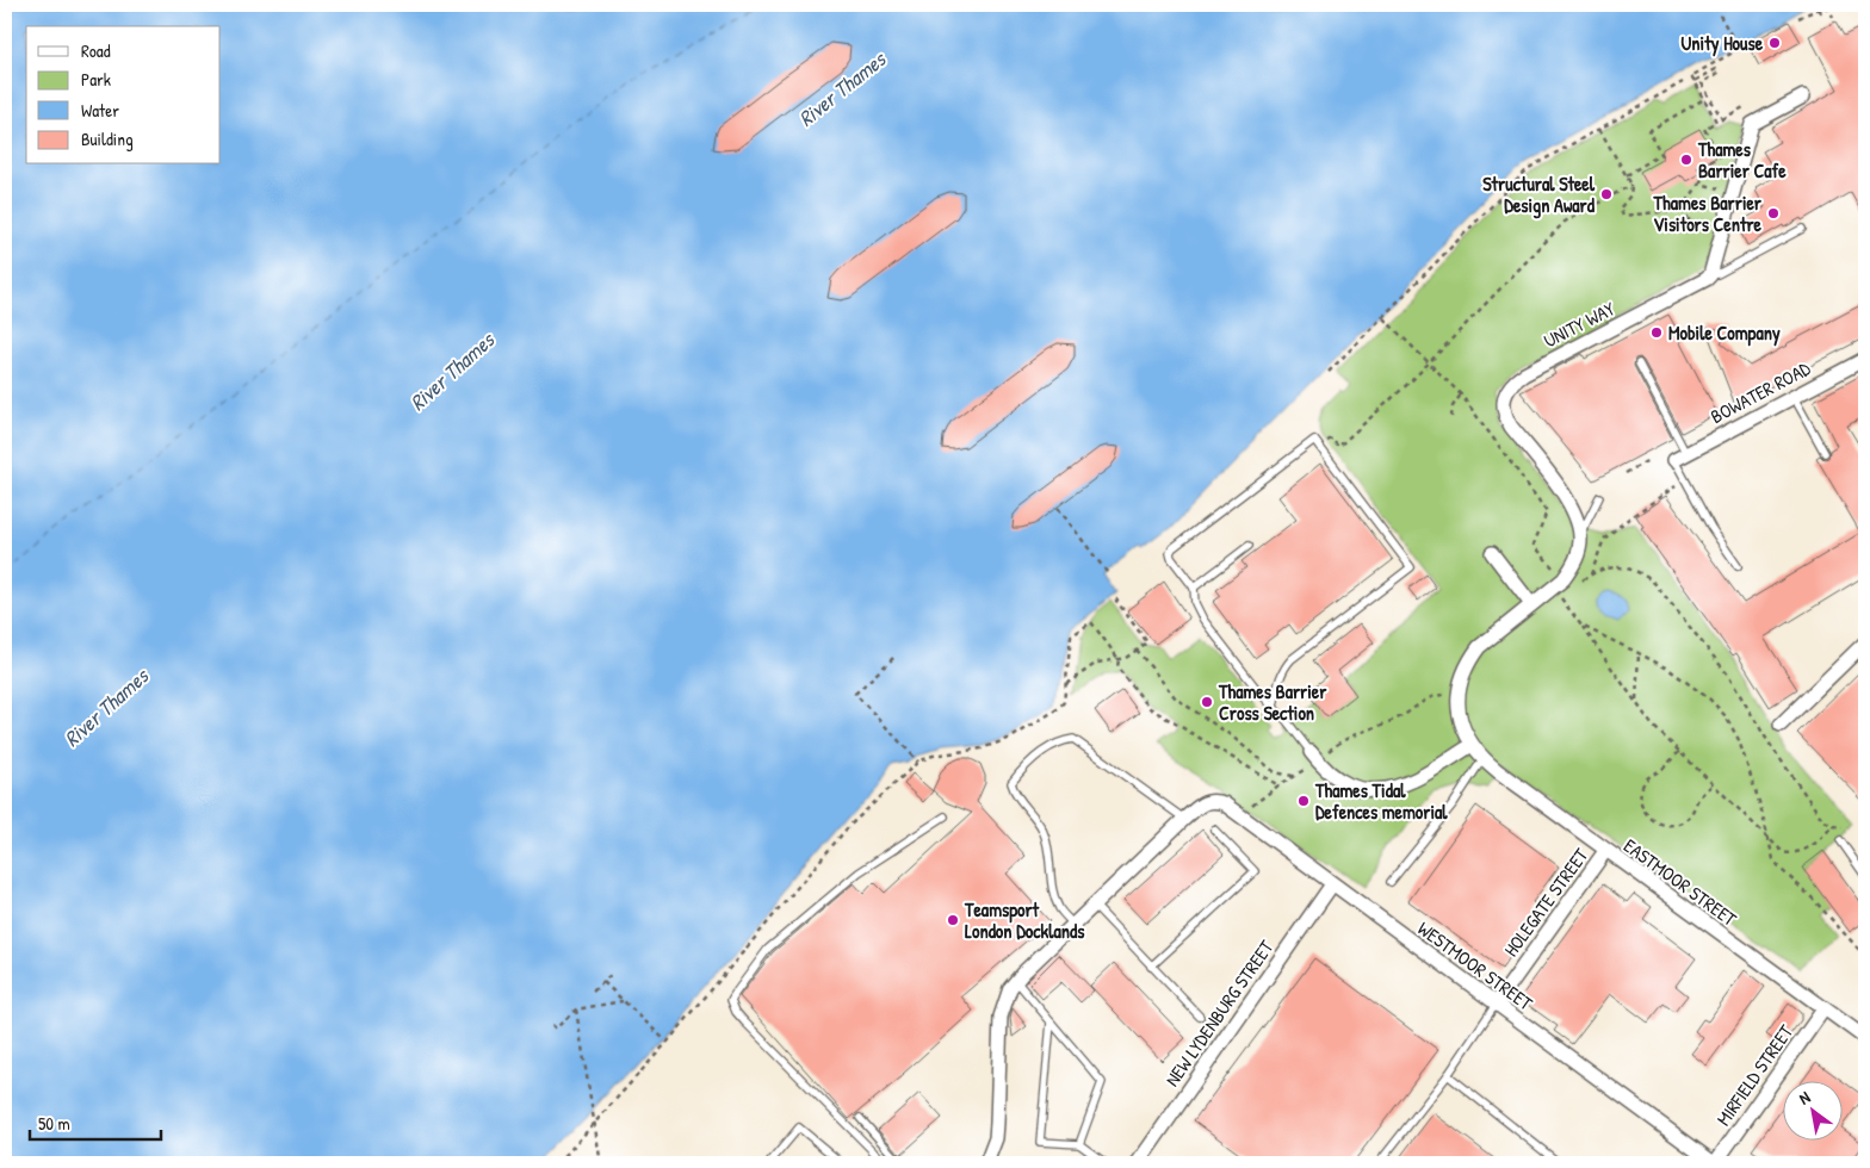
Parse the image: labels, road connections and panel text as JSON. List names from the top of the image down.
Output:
{
  "streets": {
    "street": [
      "UNITY WAY",
      "BOWATER ROAD",
      "EASTMOOR STREET",
      "HOLEGATE STREET",
      "WESTMOOR STREET",
      "NEW LYDENBURG STREET",
      "MIRFIELD STREET"
    ]
  },
  "crossings": [
    ["UNITY WAY", "EASTMOOR STREET"],
    ["EASTMOOR STREET", "HOLEGATE STREET"],
    ["EASTMOOR STREET", "MIRFIELD STREET"],
    ["HOLEGATE STREET", "WESTMOOR STREET"],
    ["WESTMOOR STREET", "NEW LYDENBURG STREET"],
    ["WESTMOOR STREET", "MIRFIELD STREET"]
  ],
  "water": ["River Thames"],
  "places": [
    "Unity House",
    "Thames Barrier Cafe",
    "Structural Steel Design Award",
    "Thames Barrier Visitors Centre",
    "Mobile Company",
    "Thames Barrier Cross Section",
    "Thames Tidal Defences memorial",
    "Teamsport London Docklands"
  ],
  "legend": [
    "Road",
    "Park",
    "Water",
    "Building"
  ],
  "scale_bar": "50 m",
  "north": "top left"
}
